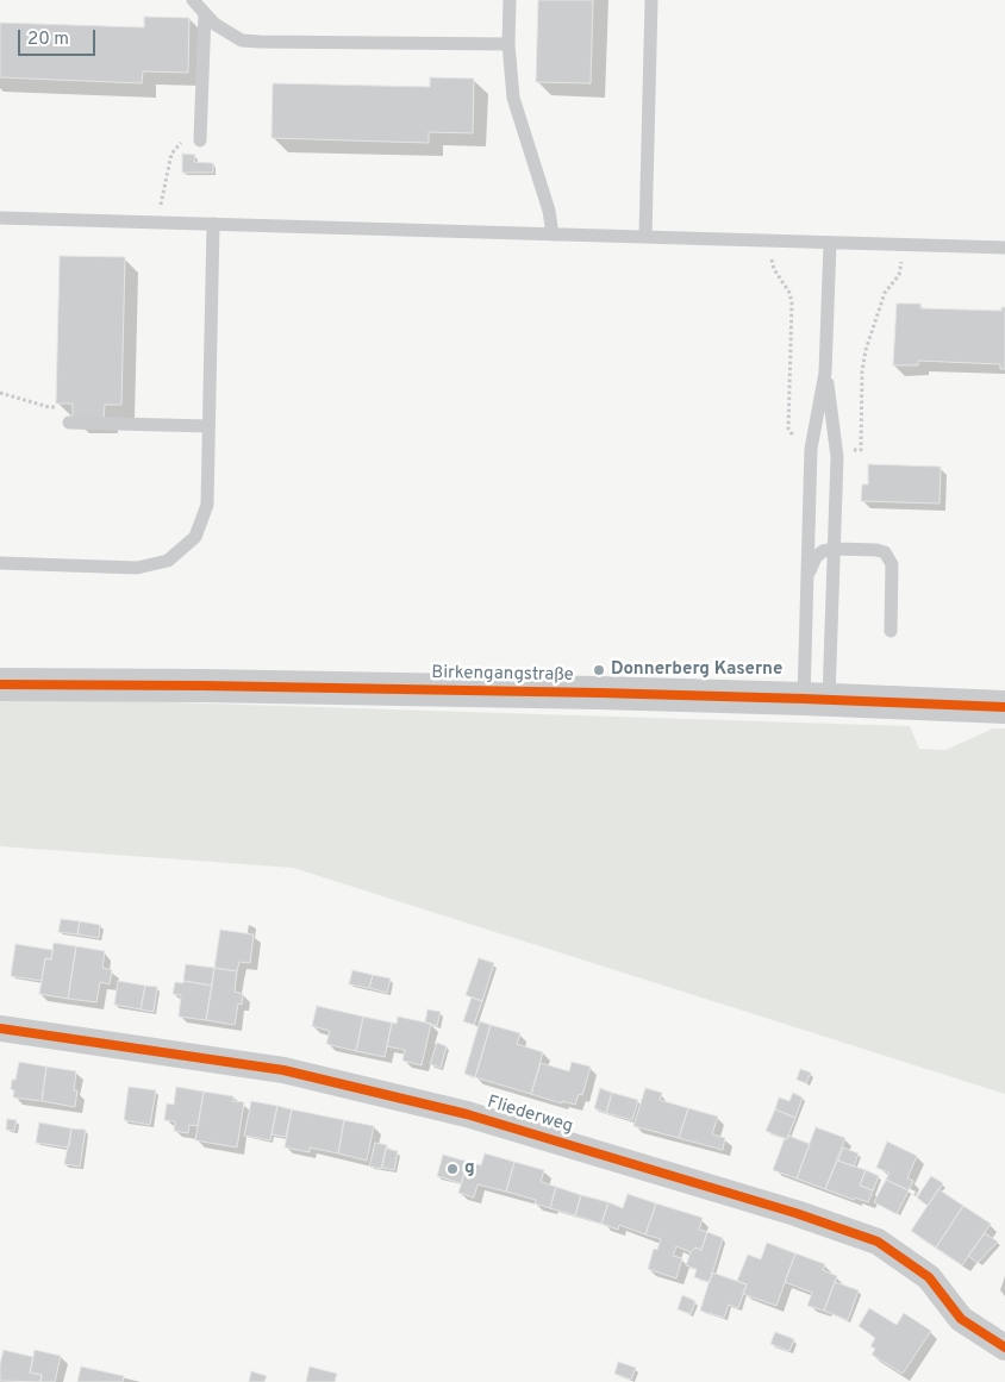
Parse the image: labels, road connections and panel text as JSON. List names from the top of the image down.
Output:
{
  "streets": {
    "street": ["Birkengangstraße", "Fliederweg"]
  },
  "places": ["Donnerberg Kaserne", "g"],
  "scale_bar": "20 m"
}
